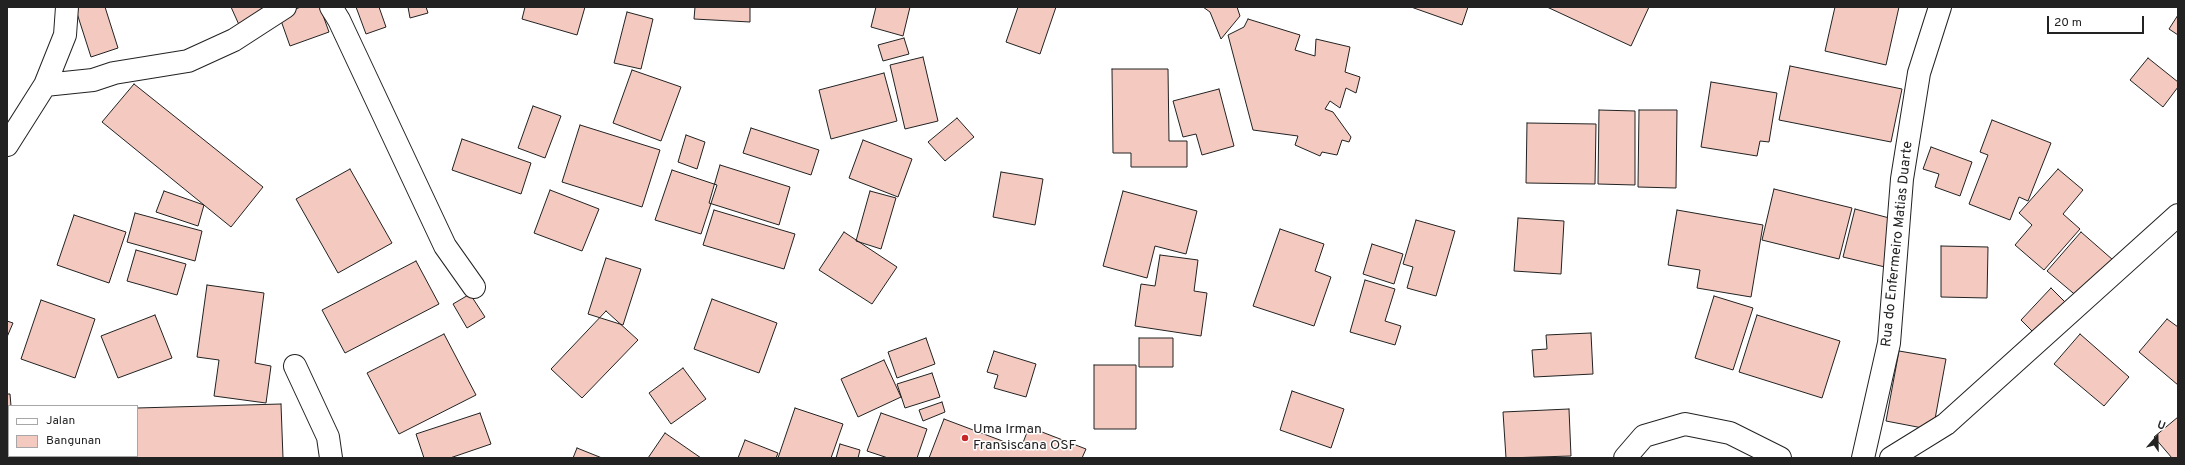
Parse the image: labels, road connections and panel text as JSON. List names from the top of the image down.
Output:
{
  "streets": {
    "street": ["Rua do Enfermeiro Matias Duarte"]
  },
  "places": ["Uma Irman Fransiscana OSF"],
  "legend": ["Jalan", "Bangunan"],
  "scale_bar": "20 m",
  "north": "top"
}
